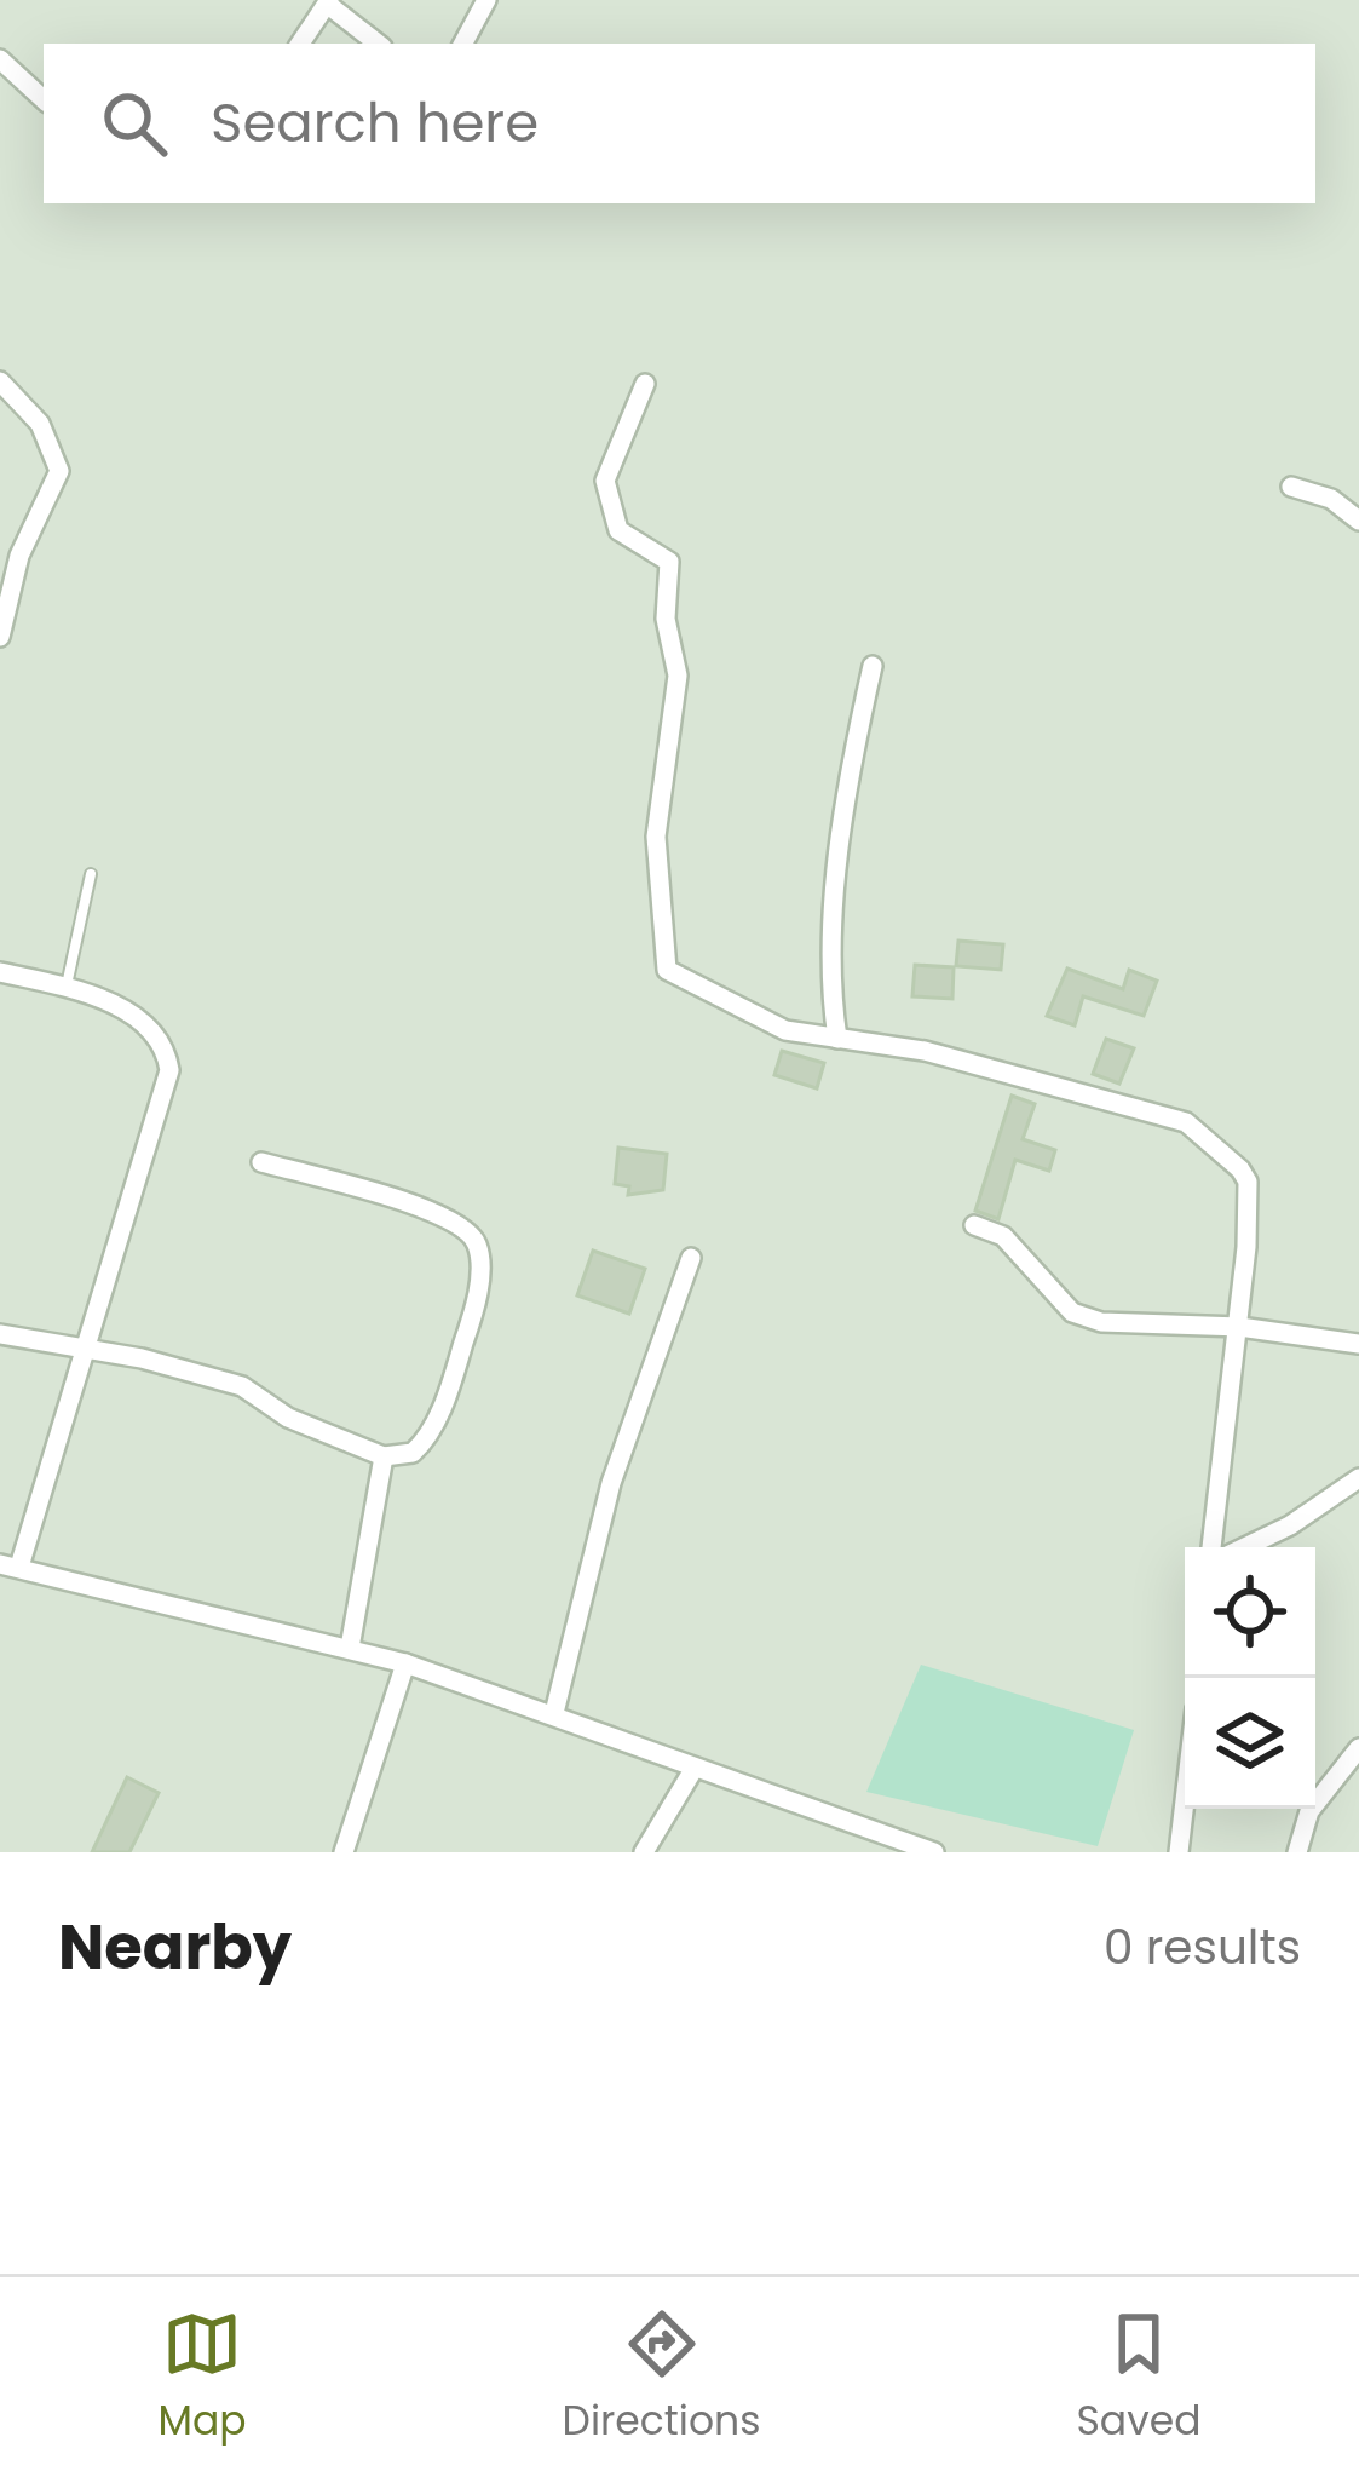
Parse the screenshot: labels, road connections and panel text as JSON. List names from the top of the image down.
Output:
{
  "page": {
    "search": "Search here",
    "heading": ["Nearby", "0 results"],
    "nav": ["Map", "Directions", "Saved"]
  }
}
